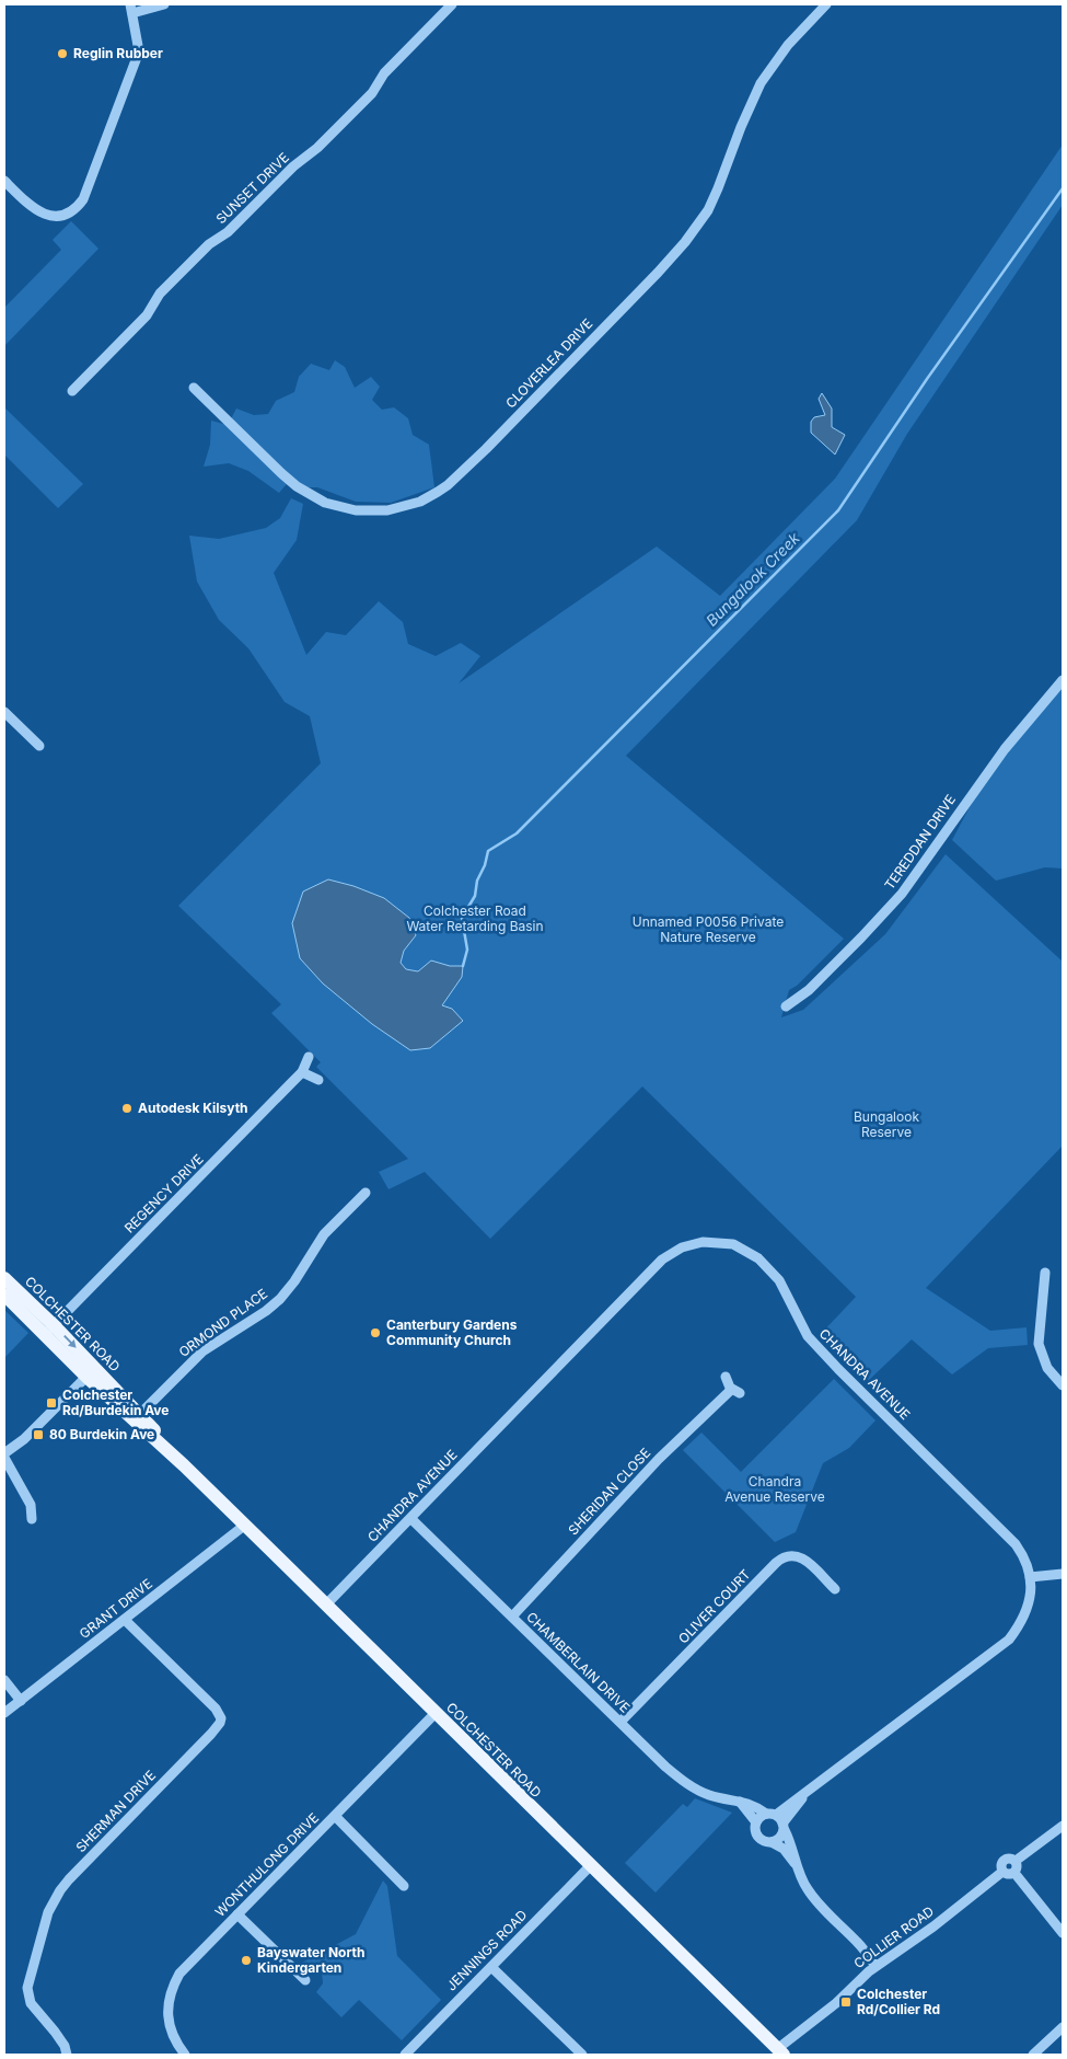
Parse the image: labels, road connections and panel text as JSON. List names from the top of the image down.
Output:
{
  "streets": {
    "main road": ["COLCHESTER ROAD"],
    "street": [
      "SUNSET DRIVE",
      "CLOVERLEA DRIVE",
      "TEREDDAN DRIVE",
      "REGENCY DRIVE",
      "ORMOND PLACE",
      "CHANDRA AVENUE",
      "SHERIDAN CLOSE",
      "OLIVER COURT",
      "GRANT DRIVE",
      "CHAMBERLAIN DRIVE",
      "SHERMAN DRIVE",
      "WONTHULONG DRIVE",
      "COLLIER ROAD",
      "JENNINGS ROAD"
    ]
  },
  "crossings": [
    ["REGENCY DRIVE", "COLCHESTER ROAD"],
    ["ORMOND PLACE", "COLCHESTER ROAD"],
    ["COLCHESTER ROAD", "CHANDRA AVENUE"],
    ["COLCHESTER ROAD", "GRANT DRIVE"],
    ["COLCHESTER ROAD", "WONTHULONG DRIVE"],
    ["COLCHESTER ROAD", "COLLIER ROAD"],
    ["COLCHESTER ROAD", "JENNINGS ROAD"],
    ["CHANDRA AVENUE", "CHAMBERLAIN DRIVE"],
    ["SHERIDAN CLOSE", "CHAMBERLAIN DRIVE"],
    ["OLIVER COURT", "CHAMBERLAIN DRIVE"],
    ["GRANT DRIVE", "SHERMAN DRIVE"]
  ],
  "water": ["Bungalook Creek"],
  "parks": [
    "Colchester Road Water Retarding Basin",
    "Unnamed P0056 Private Nature Reserve",
    "Bungalook Reserve",
    "Chandra Avenue Reserve"
  ],
  "places": {
    "other": [
      "Reglin Rubber",
      "Autodesk Kilsyth",
      "Canterbury Gardens Community Church",
      "Bayswater North Kindergarten"
    ],
    "transit": ["Colchester Rd/Burdekin Ave", "80 Burdekin Ave", "Colchester Rd/Collier Rd"]
  }
}
